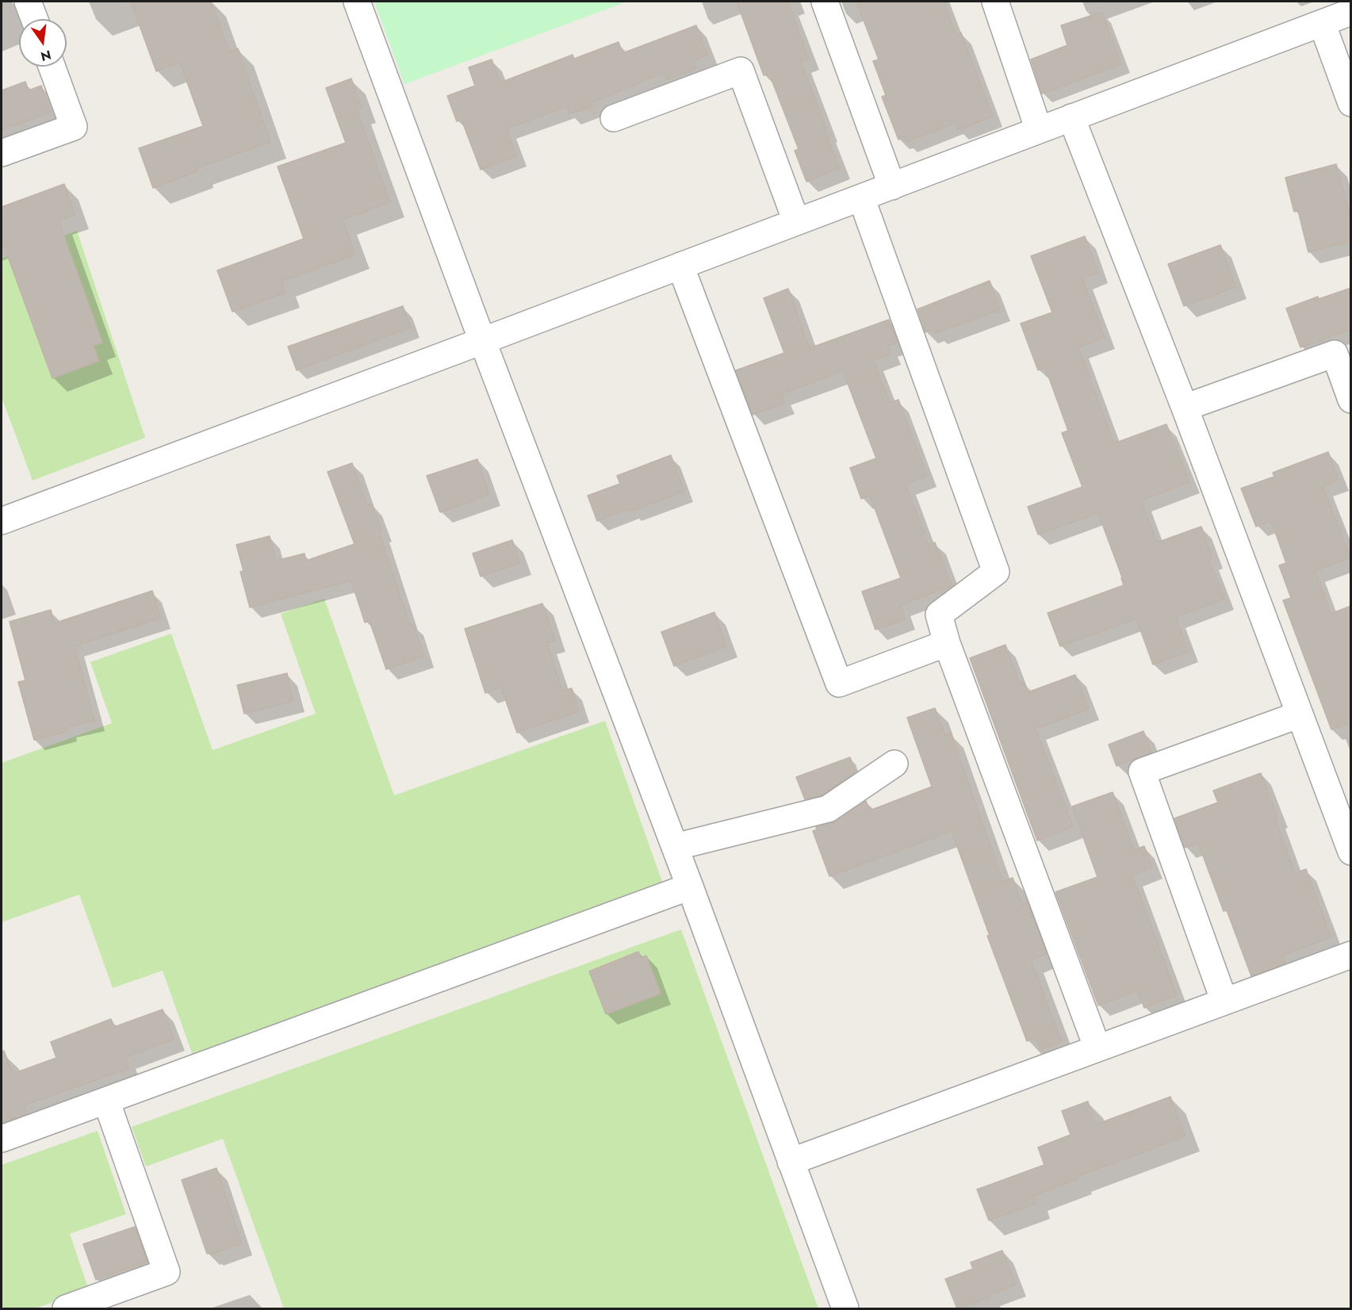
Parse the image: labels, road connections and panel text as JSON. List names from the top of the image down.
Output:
{
  "north": "bottom"
}
